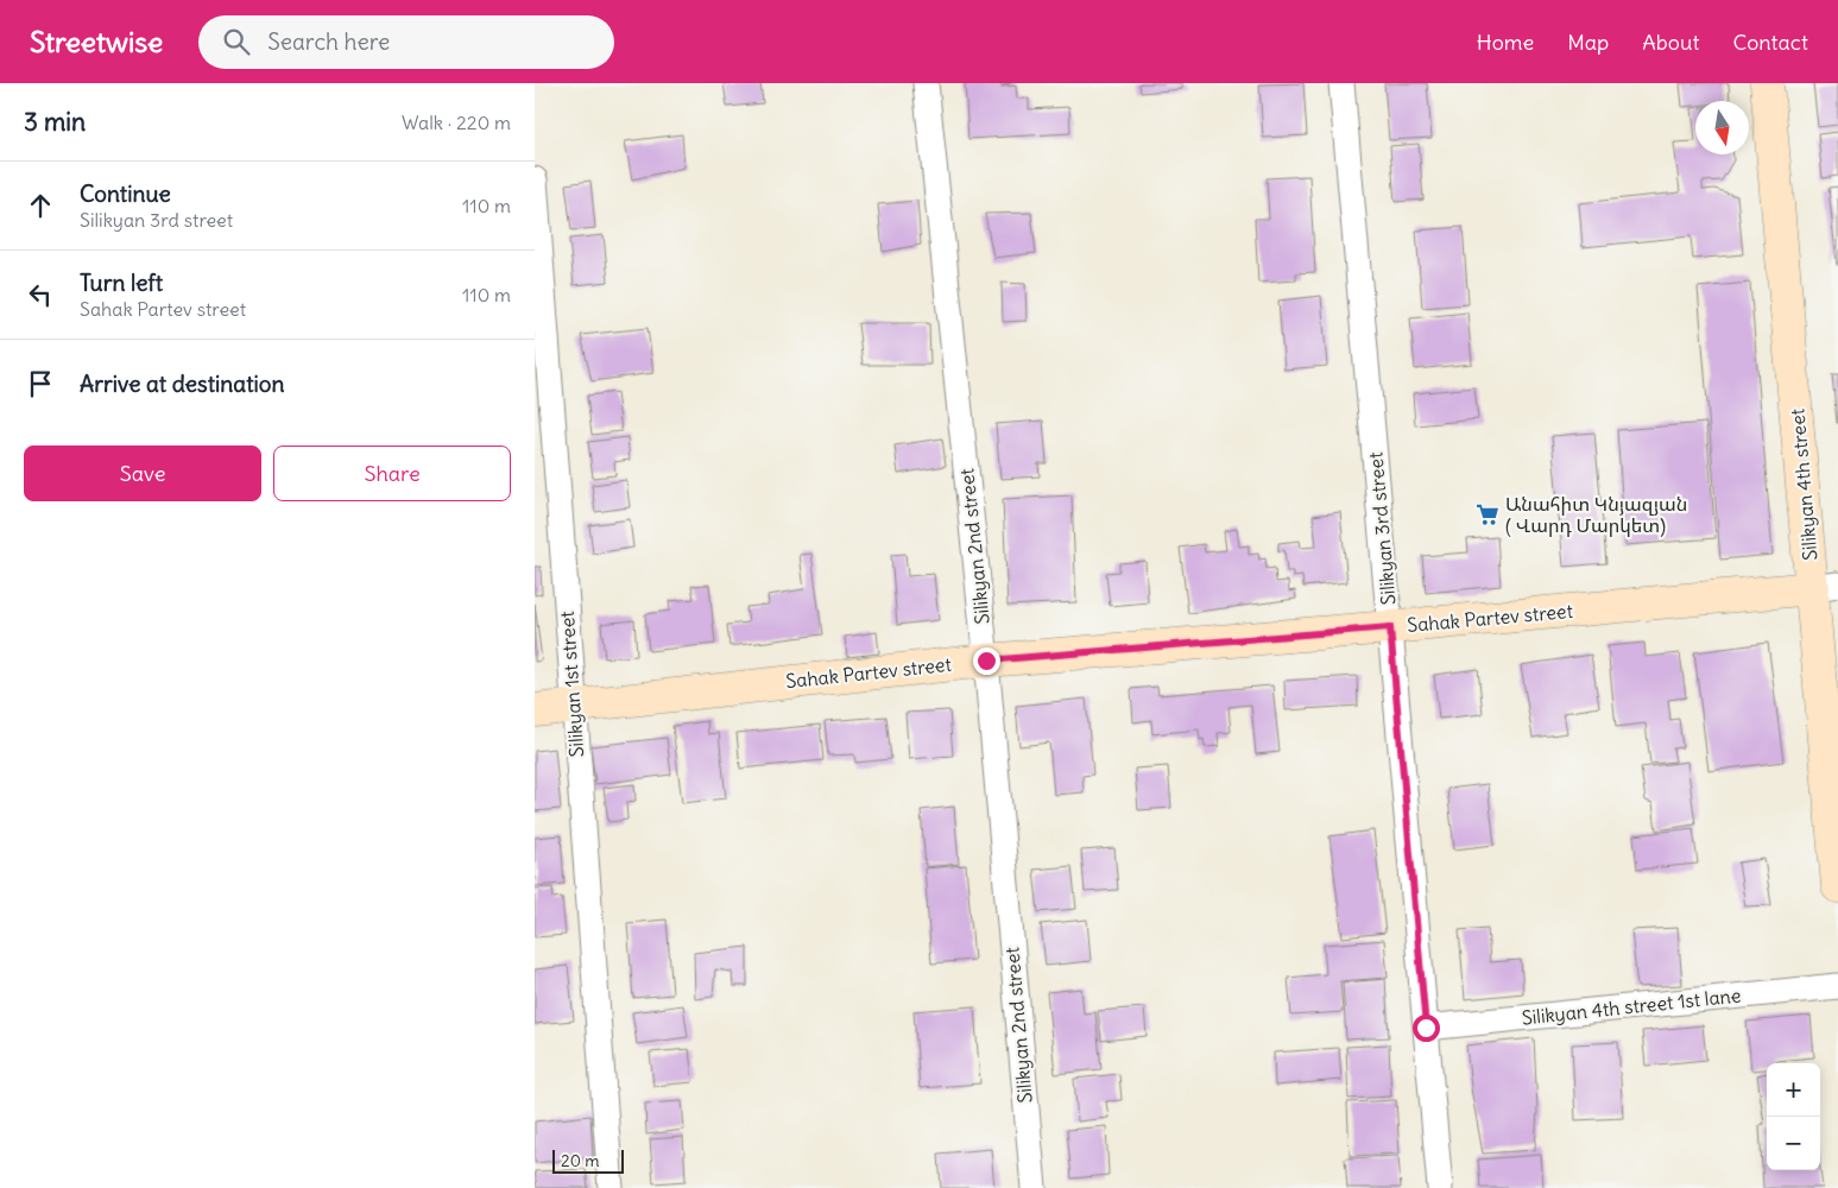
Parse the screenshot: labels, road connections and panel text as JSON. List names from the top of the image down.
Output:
{
  "streets": {
    "main road": ["Silikyan 4th street", "Sahak Partev street"],
    "street": [
      "Silikyan 3rd street",
      "Silikyan 2nd street",
      "Silikyan 1st street",
      "Silikyan 4th street 1st lane"
    ]
  },
  "crossings": [
    ["Silikyan 4th street", "Sahak Partev street"],
    ["Silikyan 3rd street", "Sahak Partev street"],
    ["Silikyan 3rd street", "Silikyan 4th street 1st lane"],
    ["Silikyan 2nd street", "Sahak Partev street"],
    ["Sahak Partev street", "Silikyan 1st street"]
  ],
  "places": {
    "supermarket": ["Անահիտ Կնյազյան ( Վարդ Մարկետ)"]
  },
  "scale_bar": "20 m",
  "north": "bottom",
  "page": {
    "header": "Streetwise",
    "search": "Search here",
    "nav": [
      "Home",
      "Map",
      "About",
      "Contact"
    ],
    "heading": ["3 min", "Walk · 220 m"],
    "list": [
      ["Continue", "Silikyan 3rd street", "110 m"],
      ["Turn left", "Sahak Partev street", "110 m"],
      "Arrive at destination"
    ],
    "buttons": ["Save", "Share"],
    "map_buttons": ["+", "−"],
    "scale": "20 m"
  }
}
